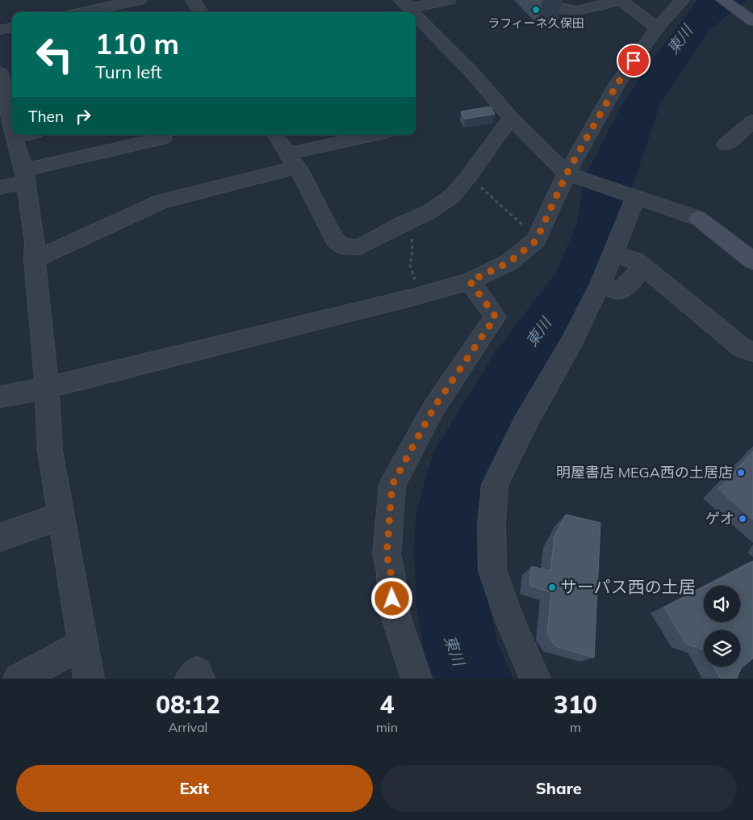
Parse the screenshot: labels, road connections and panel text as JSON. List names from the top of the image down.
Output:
{
  "water": ["東川"],
  "places": [
    "ラフィーネ久保田",
    "明屋書店 MEGA西の土居店",
    "ゲオ",
    "サーパス西の土居"
  ],
  "page": {
    "turn": ["110 m", "Turn left"],
    "then": "Then",
    "eta": [
      "08:12",
      "Arrival",
      "4",
      "min",
      "310",
      "m"
    ],
    "buttons": ["Exit", "Share"]
  }
}
